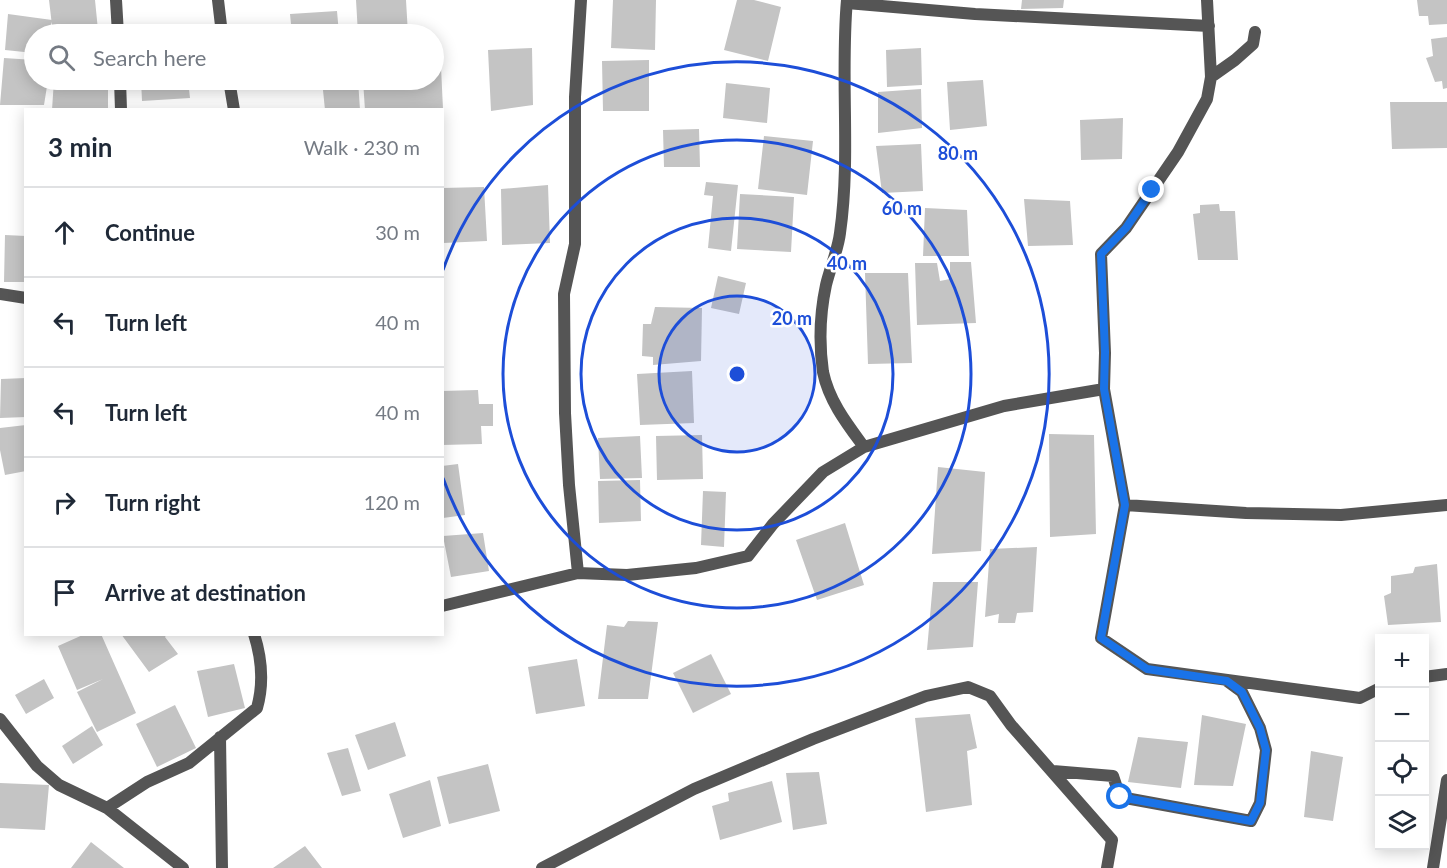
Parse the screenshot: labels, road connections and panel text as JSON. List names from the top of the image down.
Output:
{
  "page": {
    "search": "Search here",
    "heading": ["3 min", "Walk · 230 m"],
    "list": [
      ["Continue", "30 m"],
      ["Turn left", "40 m"],
      ["Turn left", "40 m"],
      ["Turn right", "120 m"],
      "Arrive at destination"
    ],
    "map_buttons": ["+", "−"]
  },
  "rings": [
    "80 m",
    "60 m",
    "40 m",
    "20 m"
  ]
}
